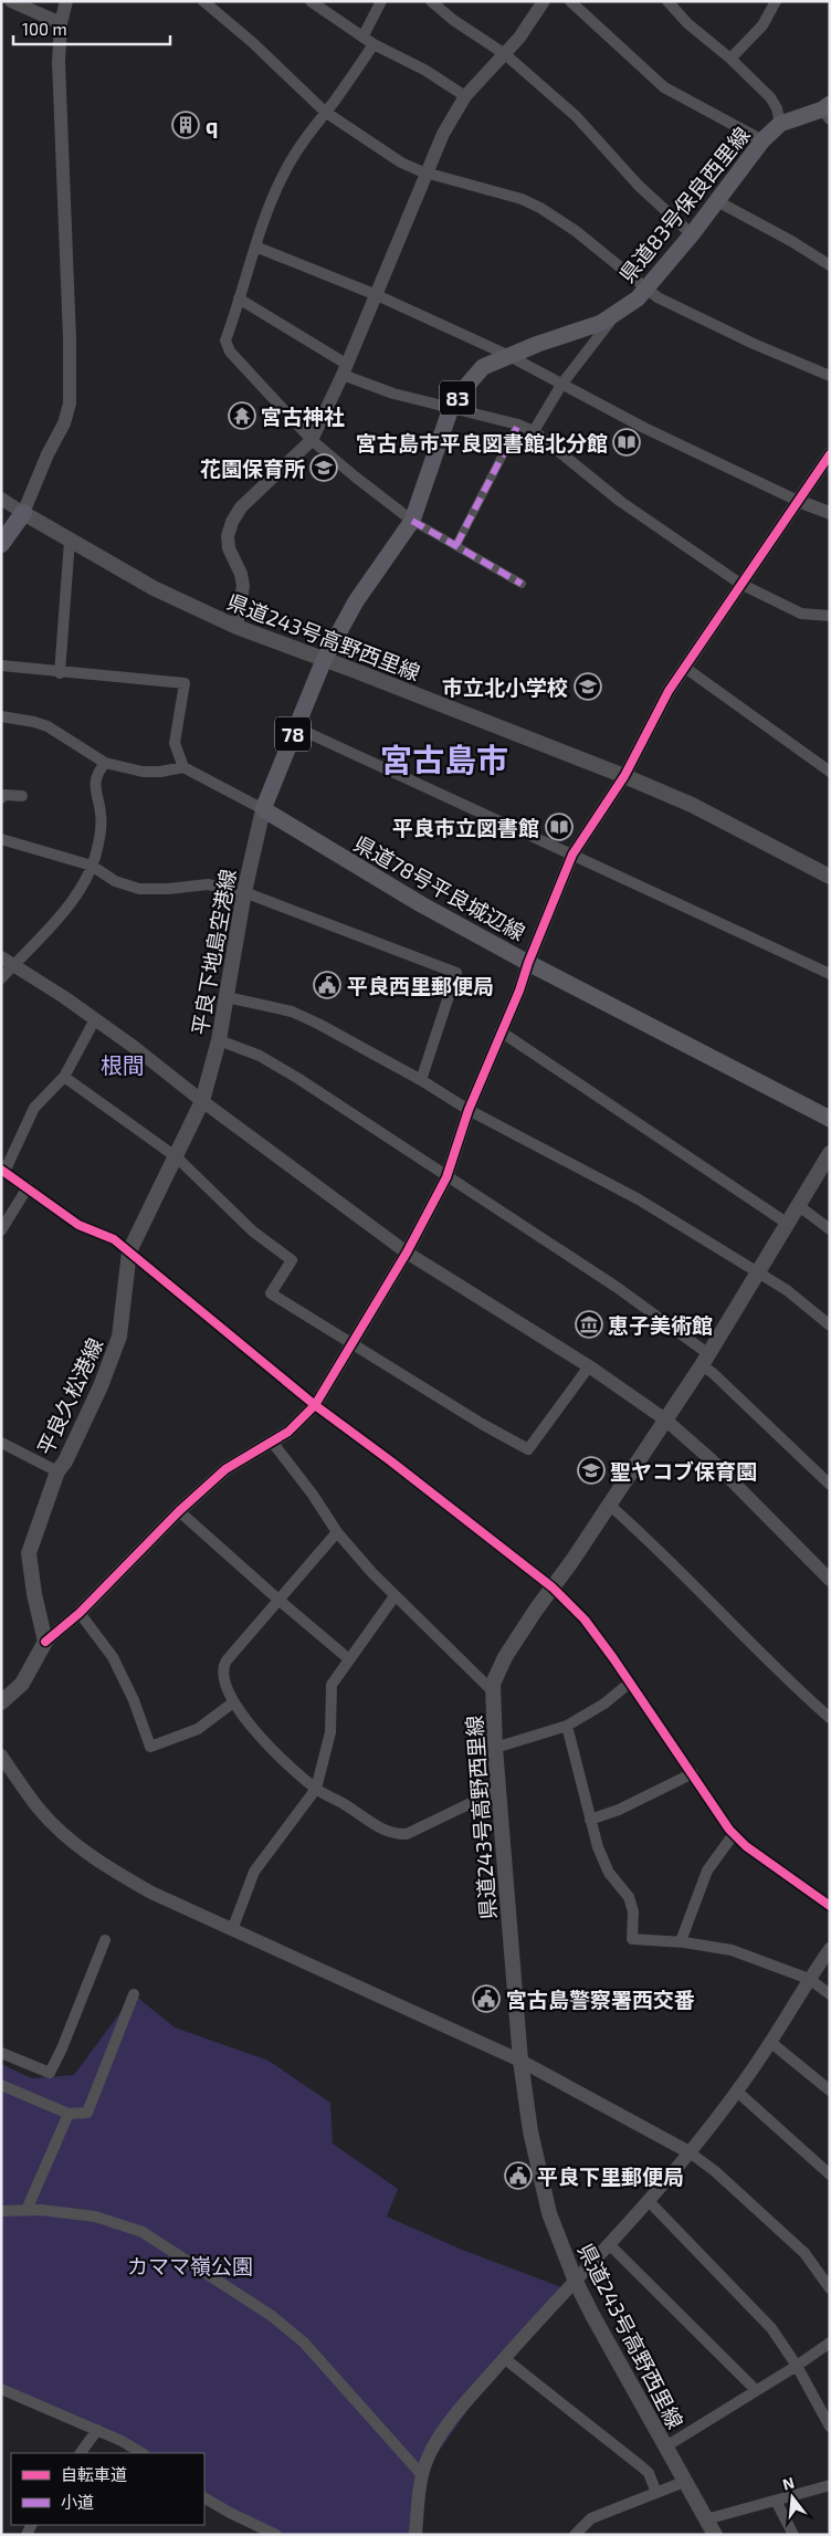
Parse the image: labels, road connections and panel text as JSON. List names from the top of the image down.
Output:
{
  "streets": {
    "main road": [
      "県道83号保良西里線",
      "83",
      "県道243号高野西里線",
      "78",
      "県道78号平良城辺線",
      "平良下地島空港線",
      "平良久松港線"
    ]
  },
  "crossings": [
    ["県道83号保良西里線", "県道243号高野西里線"],
    ["県道83号保良西里線", "78"],
    ["県道243号高野西里線", "78"],
    ["78", "県道78号平良城辺線"],
    ["78", "平良下地島空港線"],
    ["県道78号平良城辺線", "平良下地島空港線"],
    ["平良下地島空港線", "平良久松港線"]
  ],
  "districts": ["宮古島市", "根間"],
  "parks": ["カママ嶺公園"],
  "places": {
    "building": ["q"],
    "temple": ["宮古神社"],
    "library": ["宮古島市平良図書館北分館", "平良市立図書館"],
    "school or university": ["花園保育所", "市立北小学校", "聖ヤコブ保育園"],
    "public building": ["平良西里郵便局", "宮古島警察署西交番", "平良下里郵便局"],
    "museum": ["恵子美術館"]
  },
  "legend": ["自転車道", "小道"],
  "scale_bar": "100 m",
  "north": "top"
}
